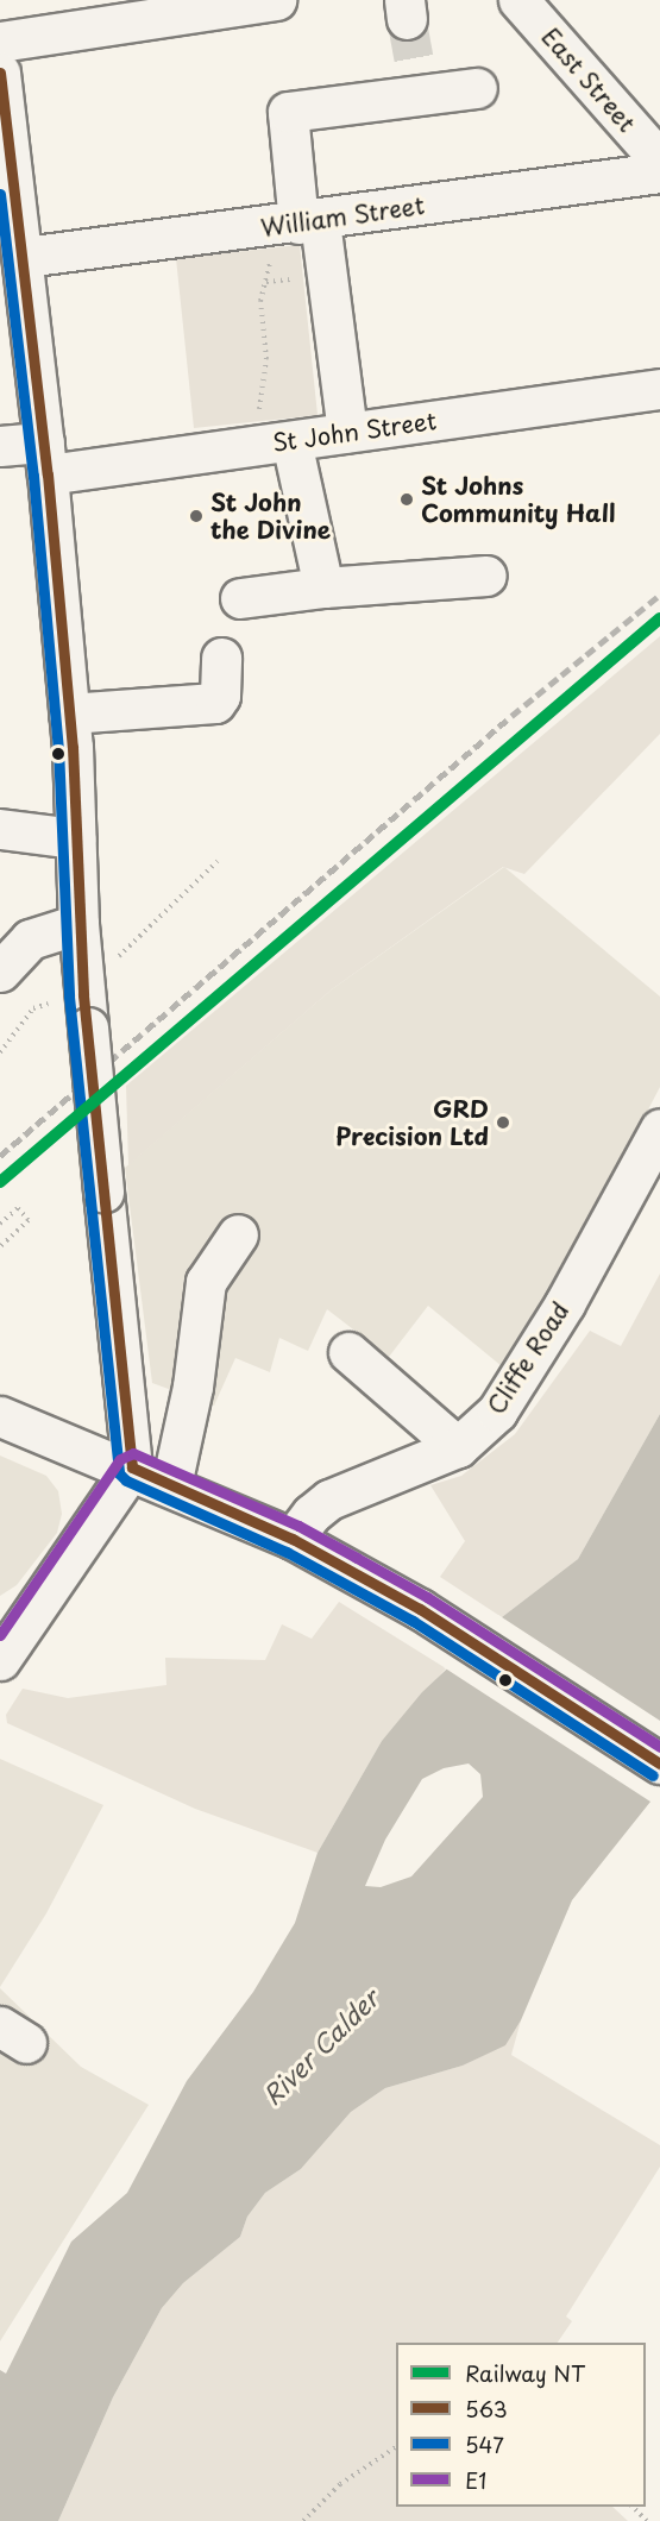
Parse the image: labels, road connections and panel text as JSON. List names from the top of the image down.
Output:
{
  "streets": {
    "street": [
      "East Street",
      "William Street",
      "St John Street",
      "Cliffe Road"
    ]
  },
  "water": ["River Calder"],
  "places": ["St Johns Community Hall", "St John the Divine", "GRD Precision Ltd"],
  "lines": [
    "transit line 563",
    "transit line 547",
    "rail line NT",
    "transit line E1"
  ],
  "legend": [
    "Railway NT",
    "563",
    "547",
    "E1"
  ]
}
